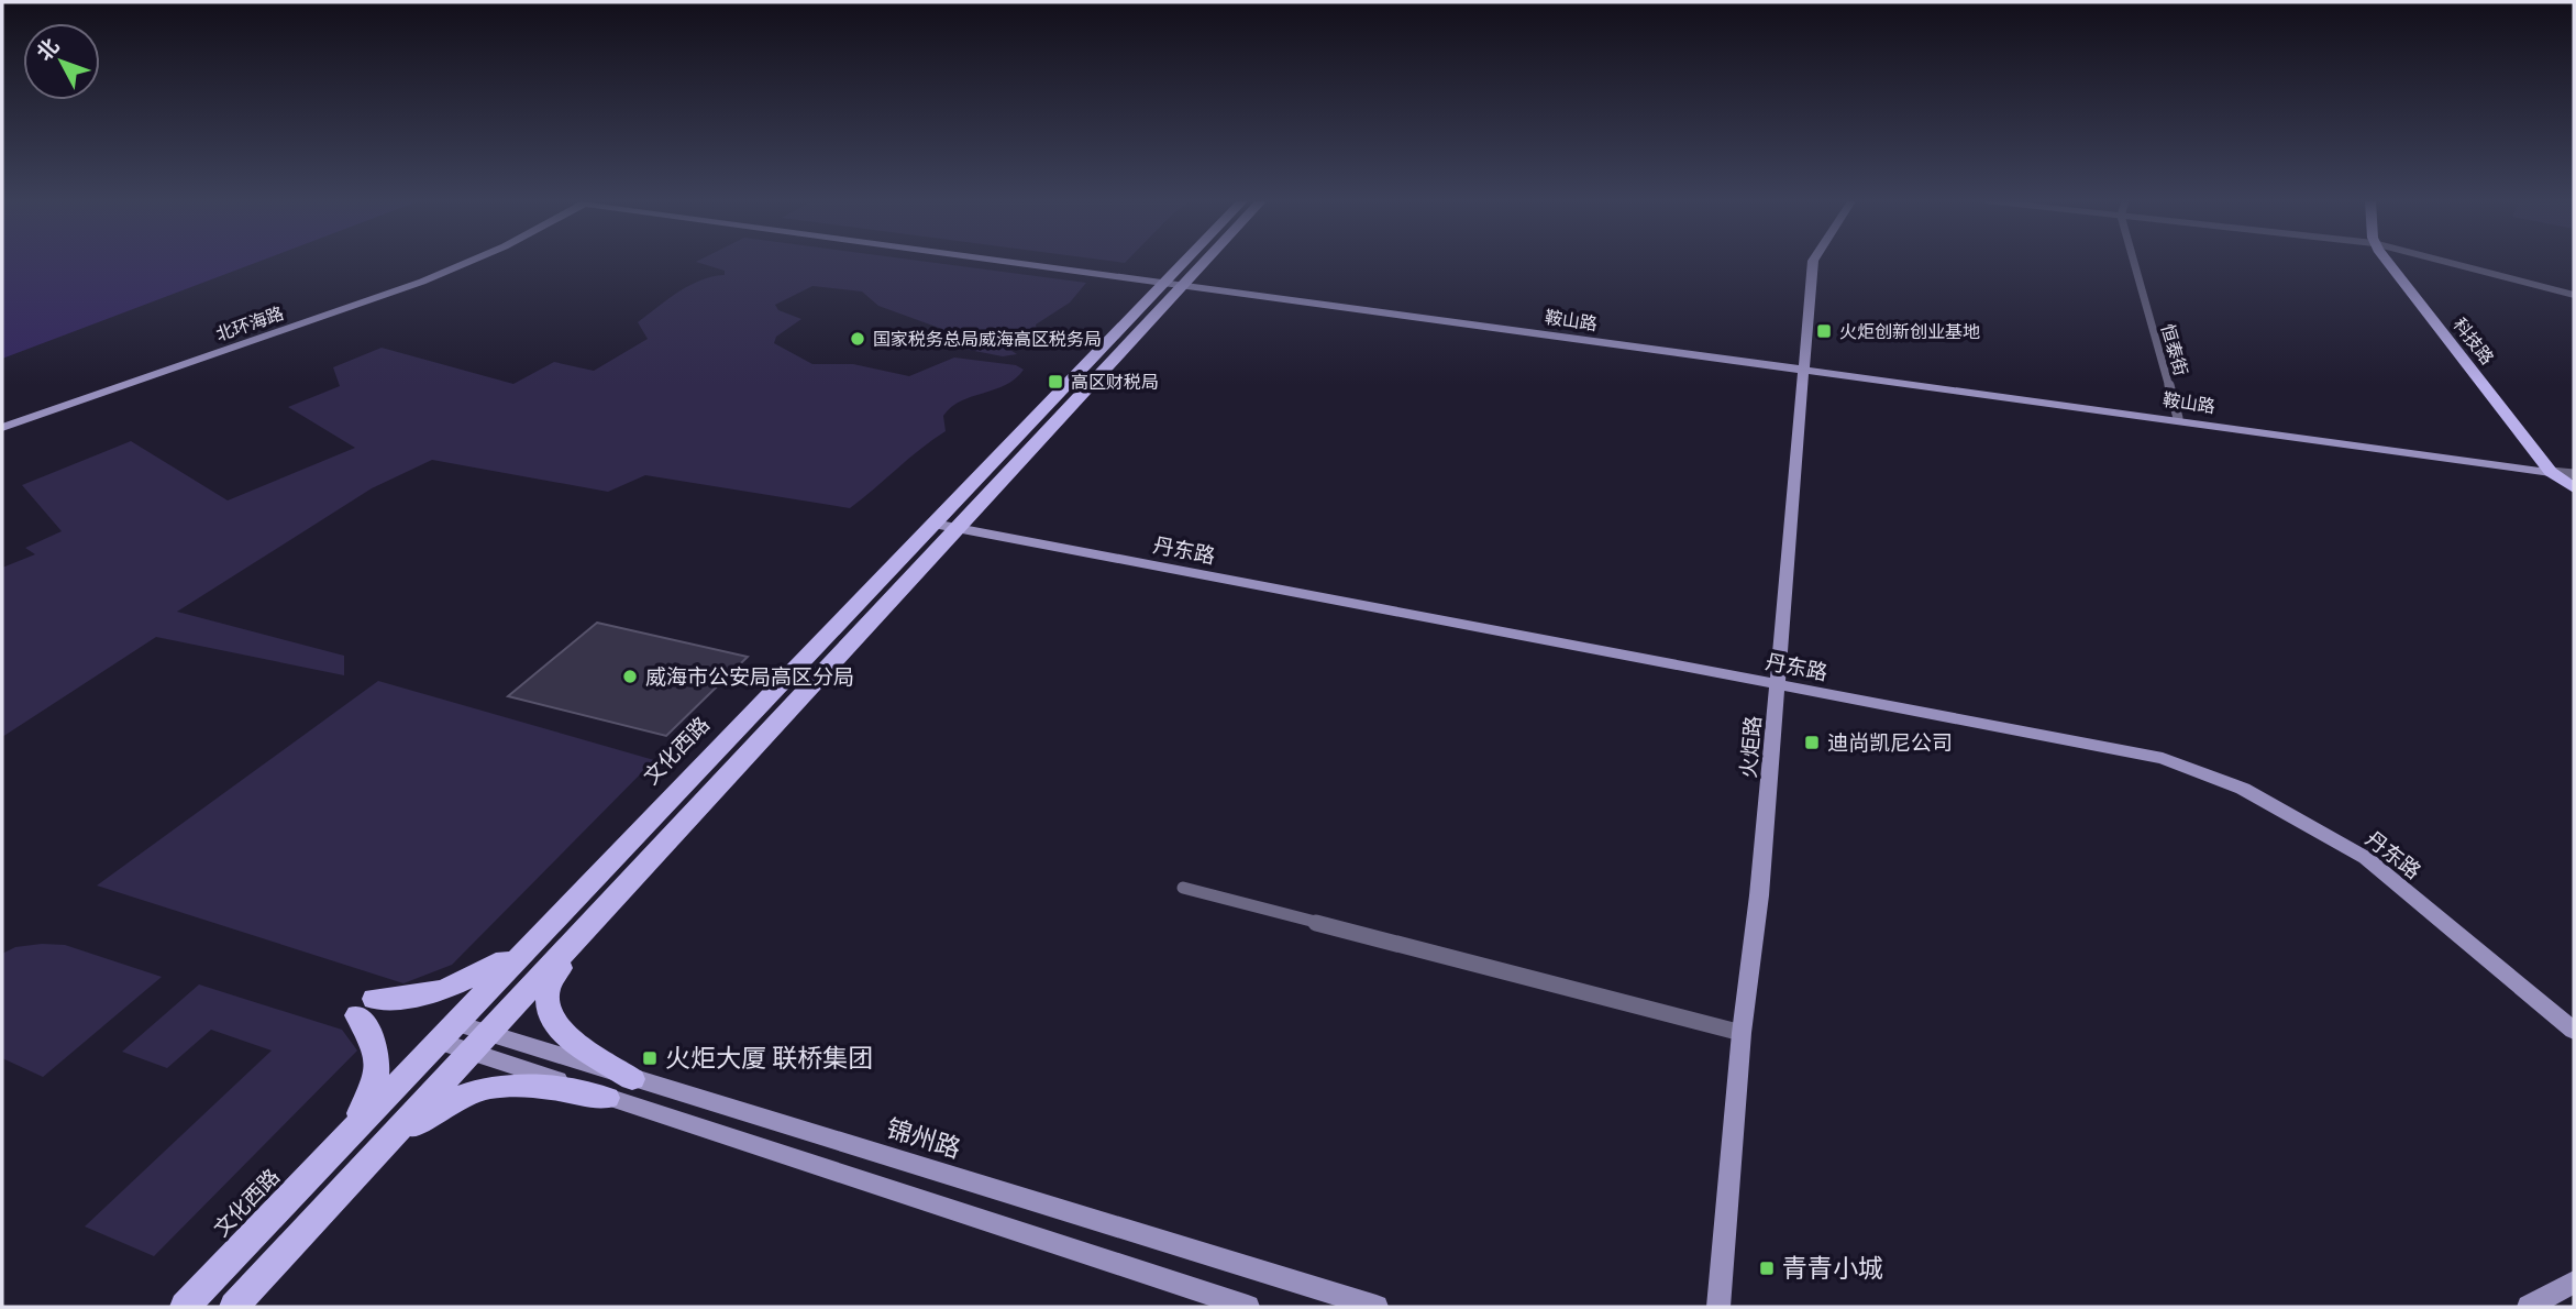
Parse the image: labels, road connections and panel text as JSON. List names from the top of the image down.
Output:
{
  "streets": {
    "main road": [
      "鞍山路",
      "北环海路",
      "科技路",
      "丹东路",
      "火炬路",
      "文化西路",
      "锦州路"
    ],
    "street": ["恒泰街"]
  },
  "crossings": [
    ["鞍山路", "科技路"],
    ["鞍山路", "恒泰街"],
    ["鞍山路", "火炬路"],
    ["鞍山路", "文化西路"],
    ["丹东路", "火炬路"],
    ["丹东路", "文化西路"],
    ["文化西路", "锦州路"]
  ],
  "places": {
    "transit": [
      "火炬创新创业基地",
      "高区财税局",
      "迪尚凯尼公司",
      "火炬大厦 联桥集团",
      "青青小城"
    ],
    "other": ["国家税务总局威海高区税务局", "威海市公安局高区分局"]
  },
  "north": "top left"
}
